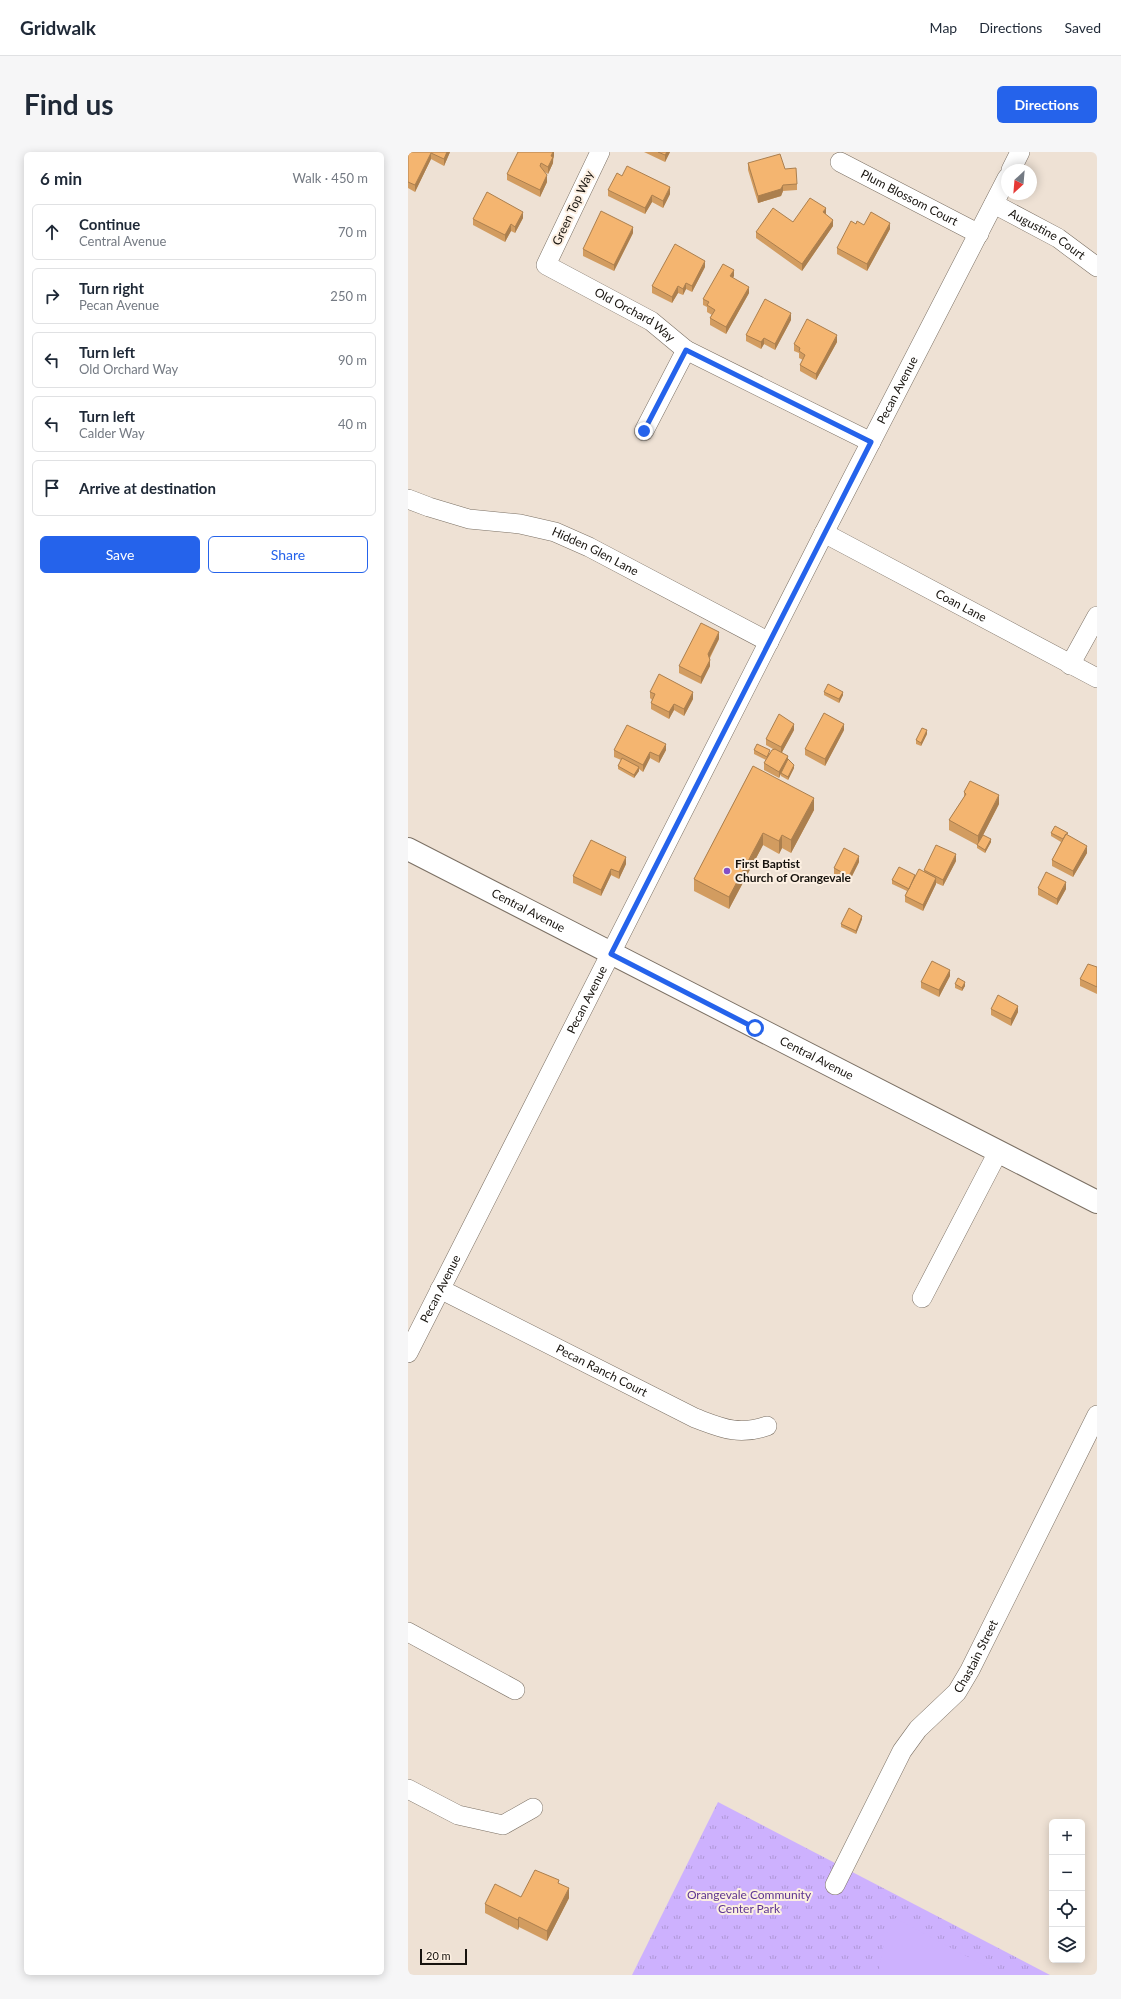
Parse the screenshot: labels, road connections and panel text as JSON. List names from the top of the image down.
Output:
{
  "streets": {
    "street": [
      "Plum Blossom Court",
      "Green Top Way",
      "Augustine Court",
      "Old Orchard Way",
      "Pecan Avenue",
      "Hidden Glen Lane",
      "Coan Lane",
      "Central Avenue",
      "Pecan Ranch Court",
      "Chastain Street"
    ]
  },
  "crossings": [
    ["Plum Blossom Court", "Pecan Avenue"],
    ["Green Top Way", "Old Orchard Way"],
    ["Augustine Court", "Pecan Avenue"],
    ["Old Orchard Way", "Pecan Avenue"],
    ["Pecan Avenue", "Hidden Glen Lane"],
    ["Pecan Avenue", "Coan Lane"],
    ["Pecan Avenue", "Central Avenue"],
    ["Pecan Avenue", "Pecan Ranch Court"]
  ],
  "parks": ["Orangevale Community Center Park"],
  "places": ["First Baptist Church of Orangevale"],
  "scale_bar": "20 m",
  "north": "bottom left",
  "page": {
    "header": "Gridwalk",
    "nav": ["Map", "Directions", "Saved"],
    "buttons": [
      "Directions",
      ["Save", "Share"]
    ],
    "title": "Find us",
    "heading": ["6 min", "Walk · 450 m"],
    "list": [
      ["Continue", "Central Avenue", "70 m"],
      ["Turn right", "Pecan Avenue", "250 m"],
      ["Turn left", "Old Orchard Way", "90 m"],
      ["Turn left", "Calder Way", "40 m"],
      "Arrive at destination"
    ],
    "map_buttons": ["+", "−"],
    "scale": "20 m"
  }
}
